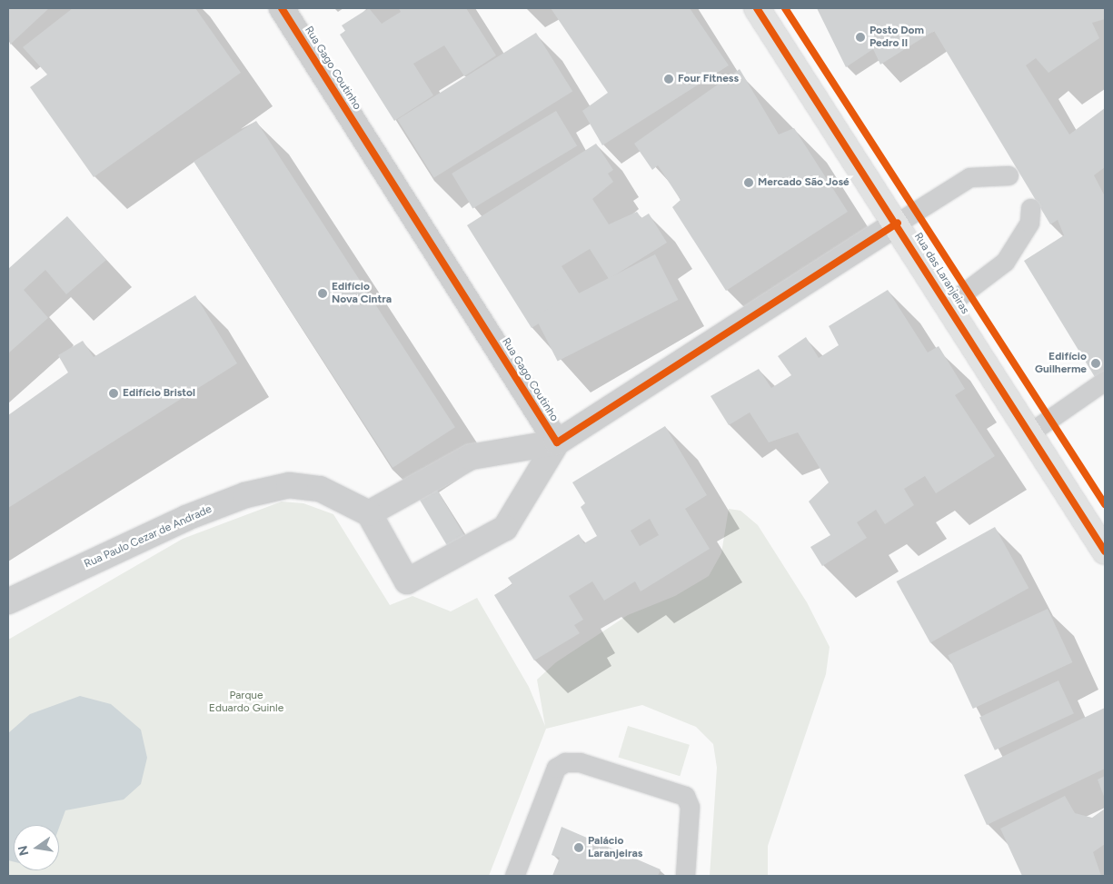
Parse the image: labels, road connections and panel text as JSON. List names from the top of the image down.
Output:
{
  "streets": {
    "main road": ["Rua das Laranjeiras"],
    "street": ["Rua Gago Coutinho", "Rua Paulo Cezar de Andrade"]
  },
  "parks": ["Parque Eduardo Guinle"],
  "places": [
    "Posto Dom Pedro II",
    "Four Fitness",
    "Mercado São José",
    "Edifício Nova Cintra",
    "Edifício Guilherme",
    "Edifício Bristol",
    "Palácio Laranjeiras"
  ],
  "north": "left"
}
